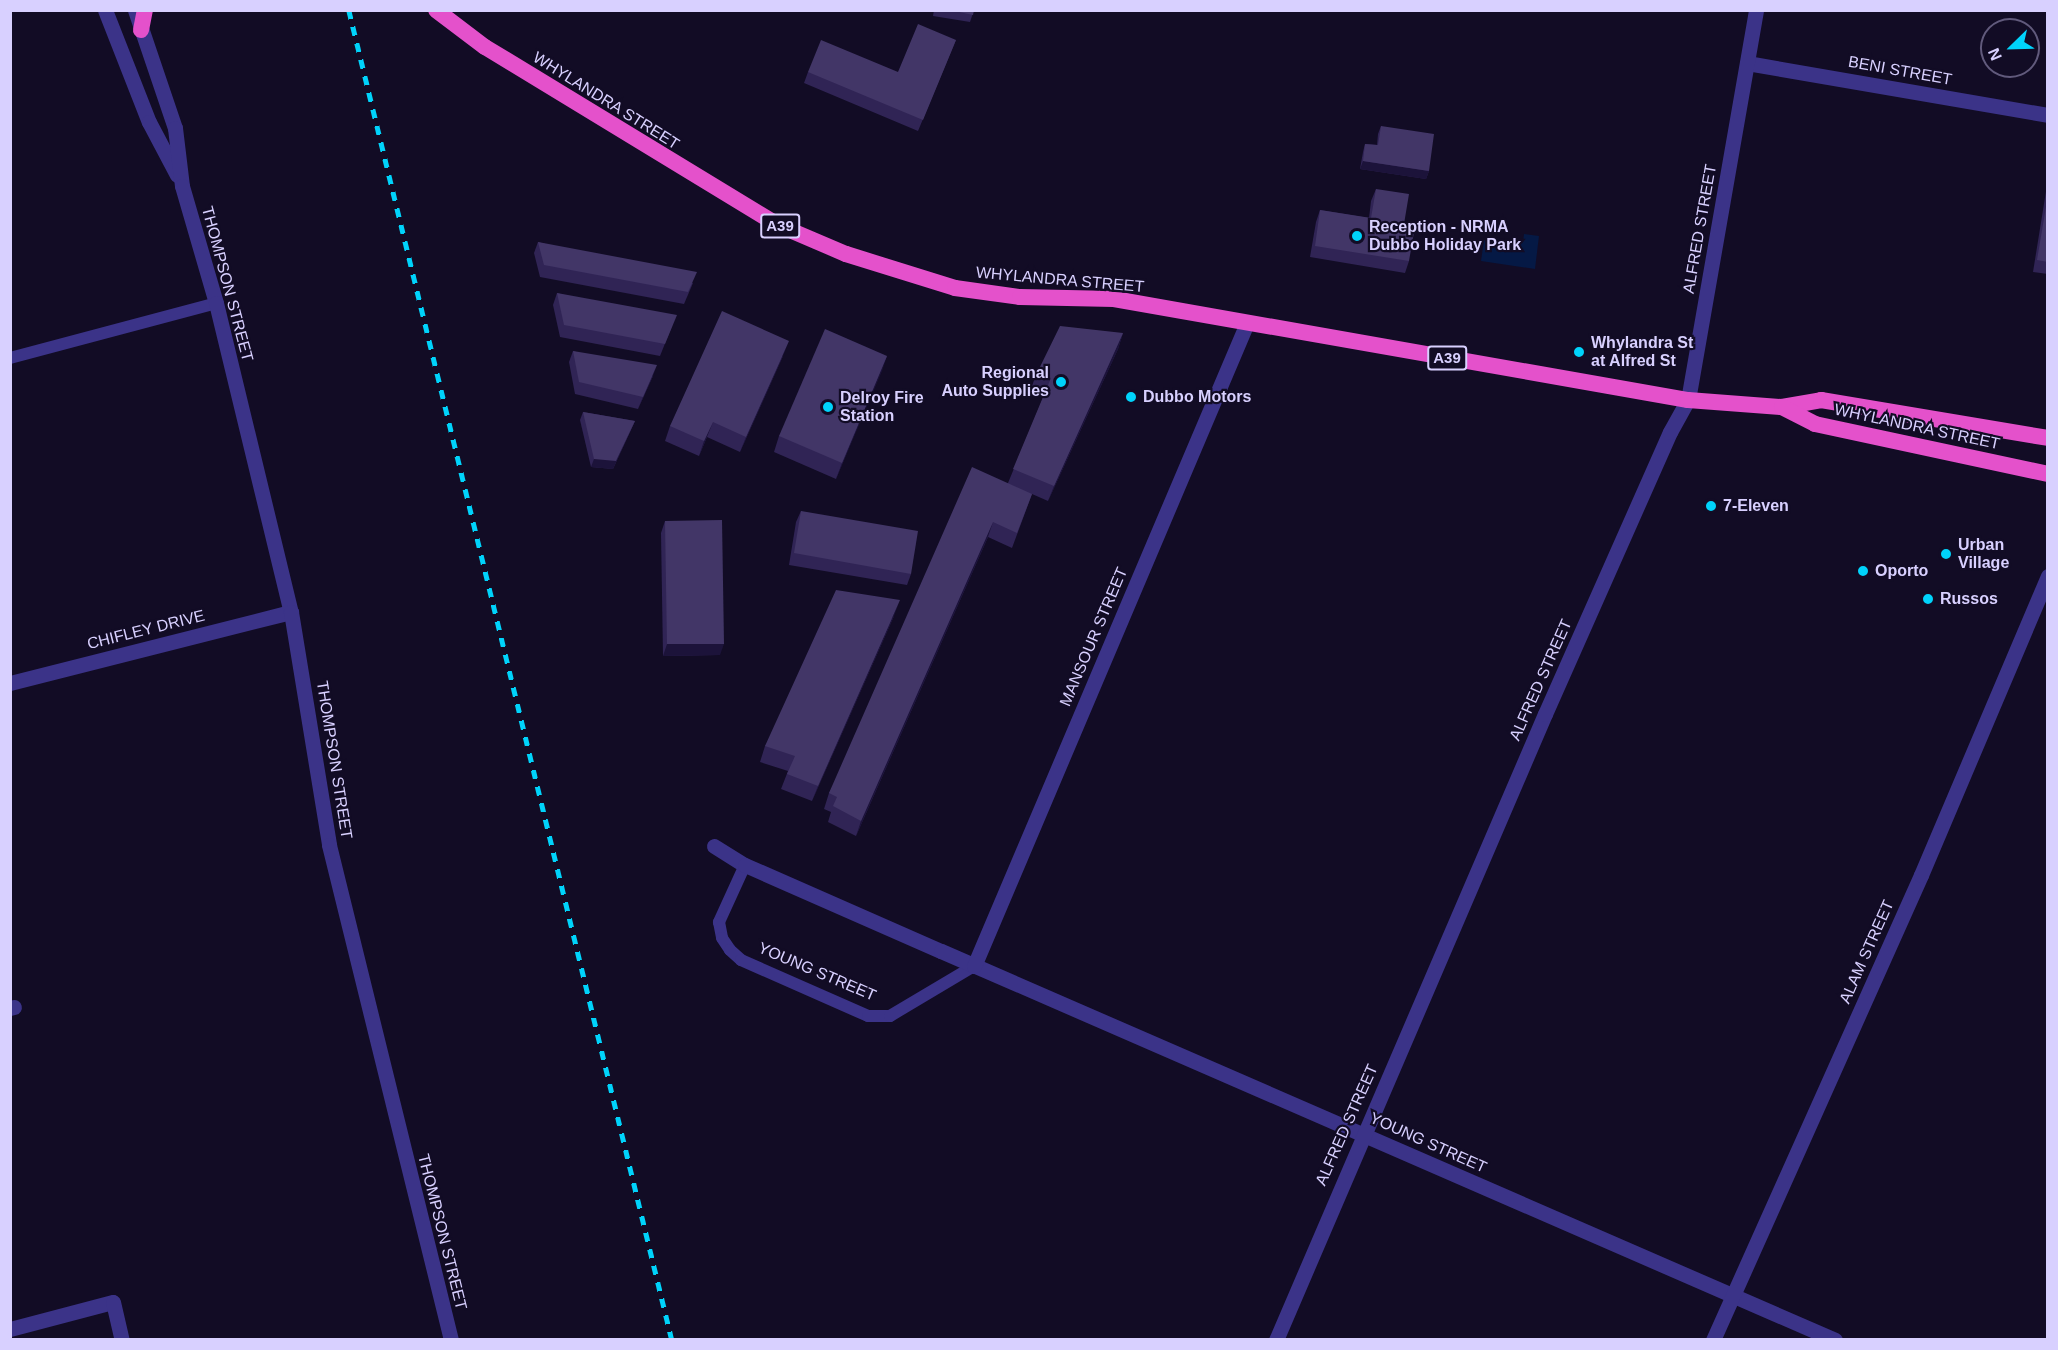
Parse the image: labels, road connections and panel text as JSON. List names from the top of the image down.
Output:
{
  "streets": {
    "highway": ["WHYLANDRA STREET", "A39"],
    "street": [
      "BENI STREET",
      "ALFRED STREET",
      "THOMPSON STREET",
      "CHIFLEY DRIVE",
      "MANSOUR STREET",
      "ALAM STREET",
      "YOUNG STREET"
    ]
  },
  "crossings": [
    ["BENI STREET", "ALFRED STREET"],
    ["WHYLANDRA STREET", "ALFRED STREET"],
    ["WHYLANDRA STREET", "MANSOUR STREET"],
    ["ALFRED STREET", "YOUNG STREET"],
    ["THOMPSON STREET", "CHIFLEY DRIVE"],
    ["MANSOUR STREET", "YOUNG STREET"],
    ["ALAM STREET", "YOUNG STREET"]
  ],
  "places": [
    "Reception - NRMA Dubbo Holiday Park",
    "Whylandra St at Alfred St",
    "Regional Auto Supplies",
    "Dubbo Motors",
    "Delroy Fire Station",
    "7-Eleven",
    "Urban Village",
    "Oporto",
    "Russos"
  ],
  "north": "bottom left"
}
